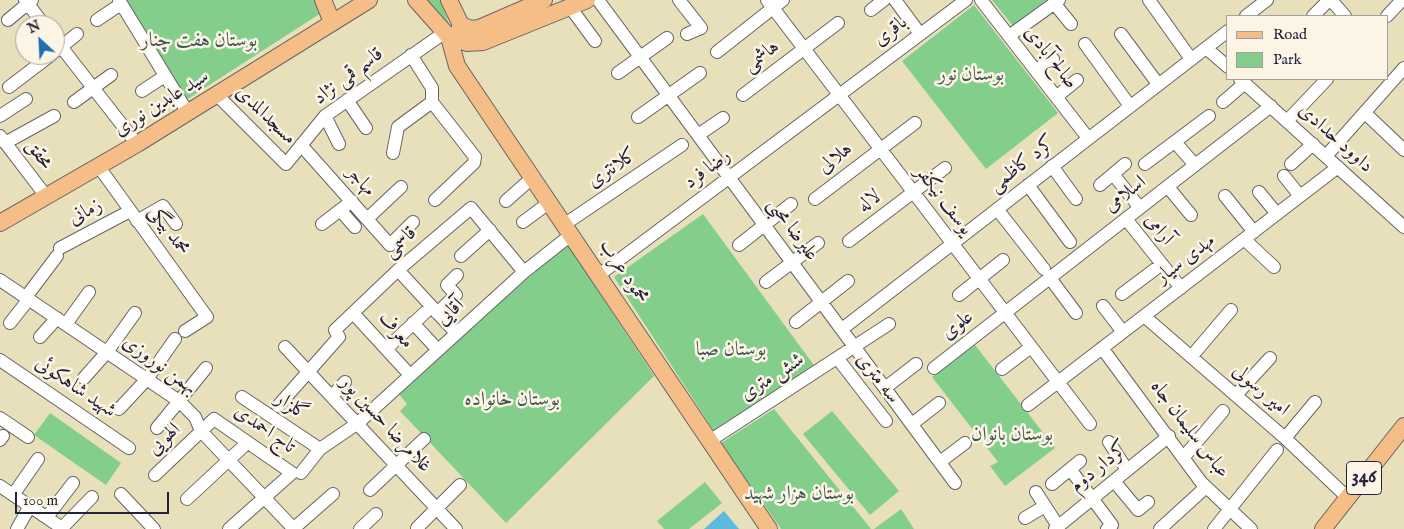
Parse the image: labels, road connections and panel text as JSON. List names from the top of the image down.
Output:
{
  "streets": {
    "main road": ["سید عابدین نوری", "محمود عرب", "346"],
    "street": [
      "باقری",
      "هاشمی",
      "صالح آبادی",
      "قاسم قمی نژاد",
      "مسجدالمدی",
      "داوود حدادی",
      "محقق",
      "هلالی",
      "کرد کاظمی",
      "کلانتری",
      "رضا فرد",
      "مهاجر",
      "اسلامی",
      "یوسف نیکفر",
      "لاله",
      "زمانی",
      "علیرضا محبی",
      "آرامی",
      "محمد بیگی",
      "قاسمی",
      "مهدی سیار",
      "آقایی",
      "علوی",
      "معرف",
      "بهمن نوروزی",
      "شش متری",
      "سه متری",
      "شهید شاهکوئی",
      "امیر رسولی",
      "گلزار",
      "غلامرضا حسین پور",
      "تاج احمدی",
      "عباس سلیمان جاه",
      "الهویی",
      "کردار دوم"
    ]
  },
  "crossings": [
    ["باقری", "رضا فرد"],
    ["باقری", "یوسف نیکفر"],
    ["هاشمی", "یوسف نیکفر"],
    ["صالح آبادی", "کرد کاظمی"],
    ["قاسم قمی نژاد", "مسجدالمدی"],
    ["قاسم قمی نژاد", "مهاجر"],
    ["قاسم قمی نژاد", "محمود عرب"],
    ["سید عابدین نوری", "مسجدالمدی"],
    ["سید عابدین نوری", "محقق"],
    ["سید عابدین نوری", "محمد بیگی"],
    ["داوود حدادی", "اسلامی"],
    ["داوود حدادی", "مهدی سیار"],
    ["هلالی", "یوسف نیکفر"],
    ["کرد کاظمی", "یوسف نیکفر"],
    ["کرد کاظمی", "علیرضا محبی"],
    ["کلانتری", "محمود عرب"],
    ["کلانتری", "آقایی"],
    ["رضا فرد", "یوسف نیکفر"],
    ["رضا فرد", "علیرضا محبی"],
    ["رضا فرد", "محمود عرب"],
    ["اسلامی", "یوسف نیکفر"],
    ["اسلامی", "آرامی"],
    ["اسلامی", "علوی"],
    ["یوسف نیکفر", "لاله"],
    ["یوسف نیکفر", "مهدی سیار"],
    ["یوسف نیکفر", "علوی"],
    ["زمانی", "محمد بیگی"],
    ["زمانی", "بهمن نوروزی"],
    ["علیرضا محبی", "شش متری"],
    ["آرامی", "مهدی سیار"],
    ["محمد بیگی", "بهمن نوروزی"],
    ["قاسمی", "آقایی"],
    ["قاسمی", "معرف"],
    ["قاسمی", "غلامرضا حسین پور"],
    ["مهدی سیار", "امیر رسولی"],
    ["مهدی سیار", "عباس سلیمان جاه"],
    ["محمود عرب", "آقایی"],
    ["محمود عرب", "شش متری"],
    ["آقایی", "معرف"],
    ["آقایی", "بهمن نوروزی"],
    ["آقایی", "گلزار"],
    ["آقایی", "غلامرضا حسین پور"],
    ["آقایی", "تاج احمدی"],
    ["بهمن نوروزی", "الهویی"],
    ["شش متری", "سه متری"],
    ["امیر رسولی", "346"],
    ["تاج احمدی", "الهویی"],
    ["عباس سلیمان جاه", "کردار دوم"]
  ],
  "parks": [
    "بوستان هفت چنار",
    "بوستان نور",
    "بوستان صبا",
    "بوستان خانواده",
    "بوستان بانوان",
    "بوستان هزار شهید"
  ],
  "legend": ["Road", "Park"],
  "scale_bar": "100 m",
  "north": "top left"
}
